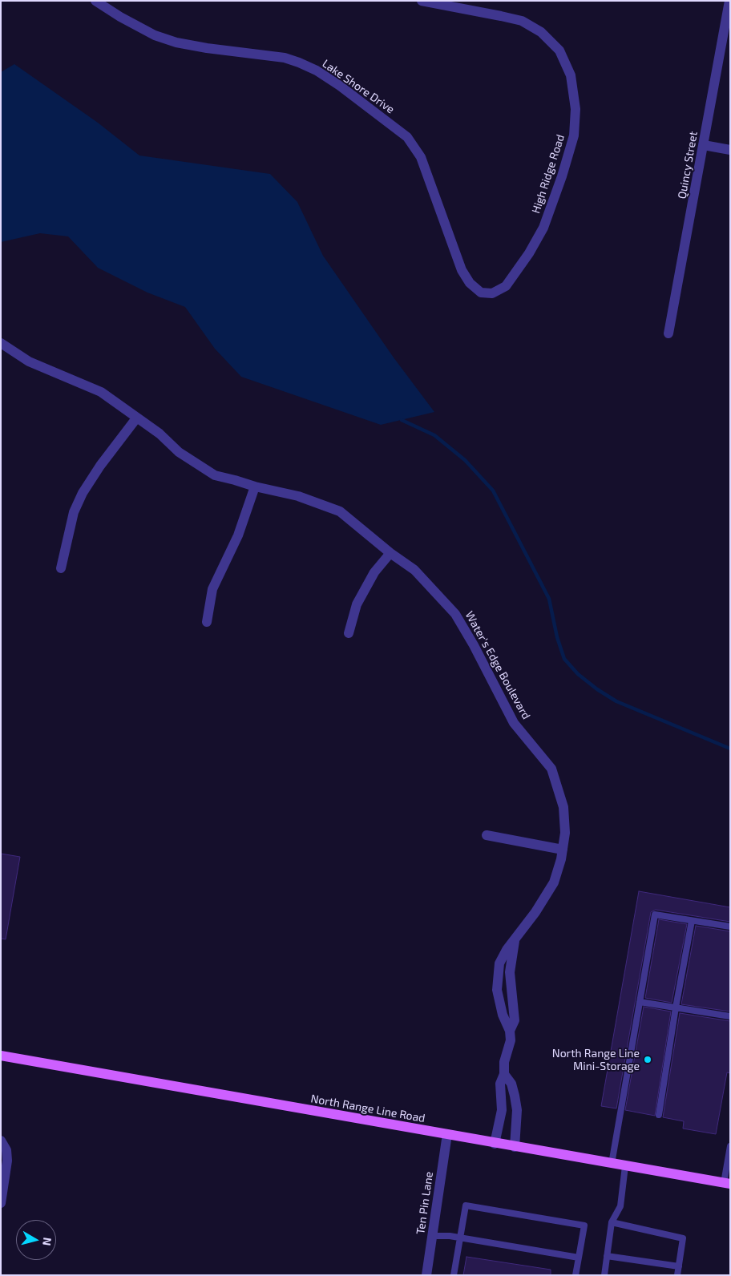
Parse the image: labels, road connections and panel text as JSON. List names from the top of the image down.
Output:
{
  "streets": {
    "main road": ["North Range Line Road"],
    "street": [
      "Lake Shore Drive",
      "Quincy Street",
      "High Ridge Road",
      "Water's Edge Boulevard",
      "Ten Pin Lane"
    ]
  },
  "crossings": [
    ["Lake Shore Drive", "High Ridge Road"],
    ["Water's Edge Boulevard", "North Range Line Road"],
    ["North Range Line Road", "Ten Pin Lane"]
  ],
  "places": ["North Range Line Mini-Storage"],
  "north": "right"
}
